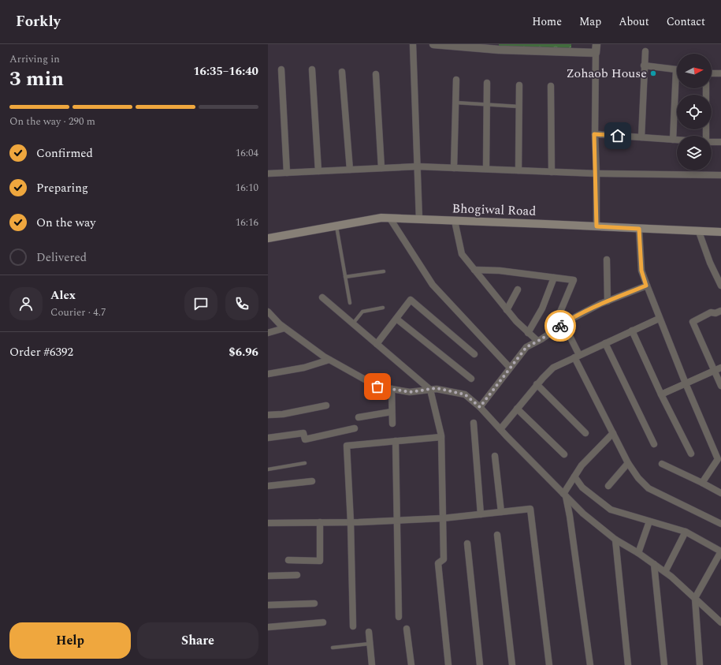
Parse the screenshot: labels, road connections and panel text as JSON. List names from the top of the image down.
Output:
{
  "streets": {
    "main road": ["Bhogiwal Road"]
  },
  "places": ["Zohaob House"],
  "north": "right",
  "page": {
    "header": "Forkly",
    "nav": [
      "Home",
      "Map",
      "About",
      "Contact"
    ],
    "heading": ["3 min", "Arriving in", "16:35–16:40"],
    "panel": [
      "Alex",
      "Courier · 4.7",
      "Order #6392",
      "$6.96"
    ],
    "bar": "On the way · 290 m",
    "list": [
      ["Confirmed", "16:04"],
      ["Preparing", "16:10"],
      ["On the way", "16:16"],
      "Delivered"
    ],
    "buttons": ["Help", "Share"]
  }
}
